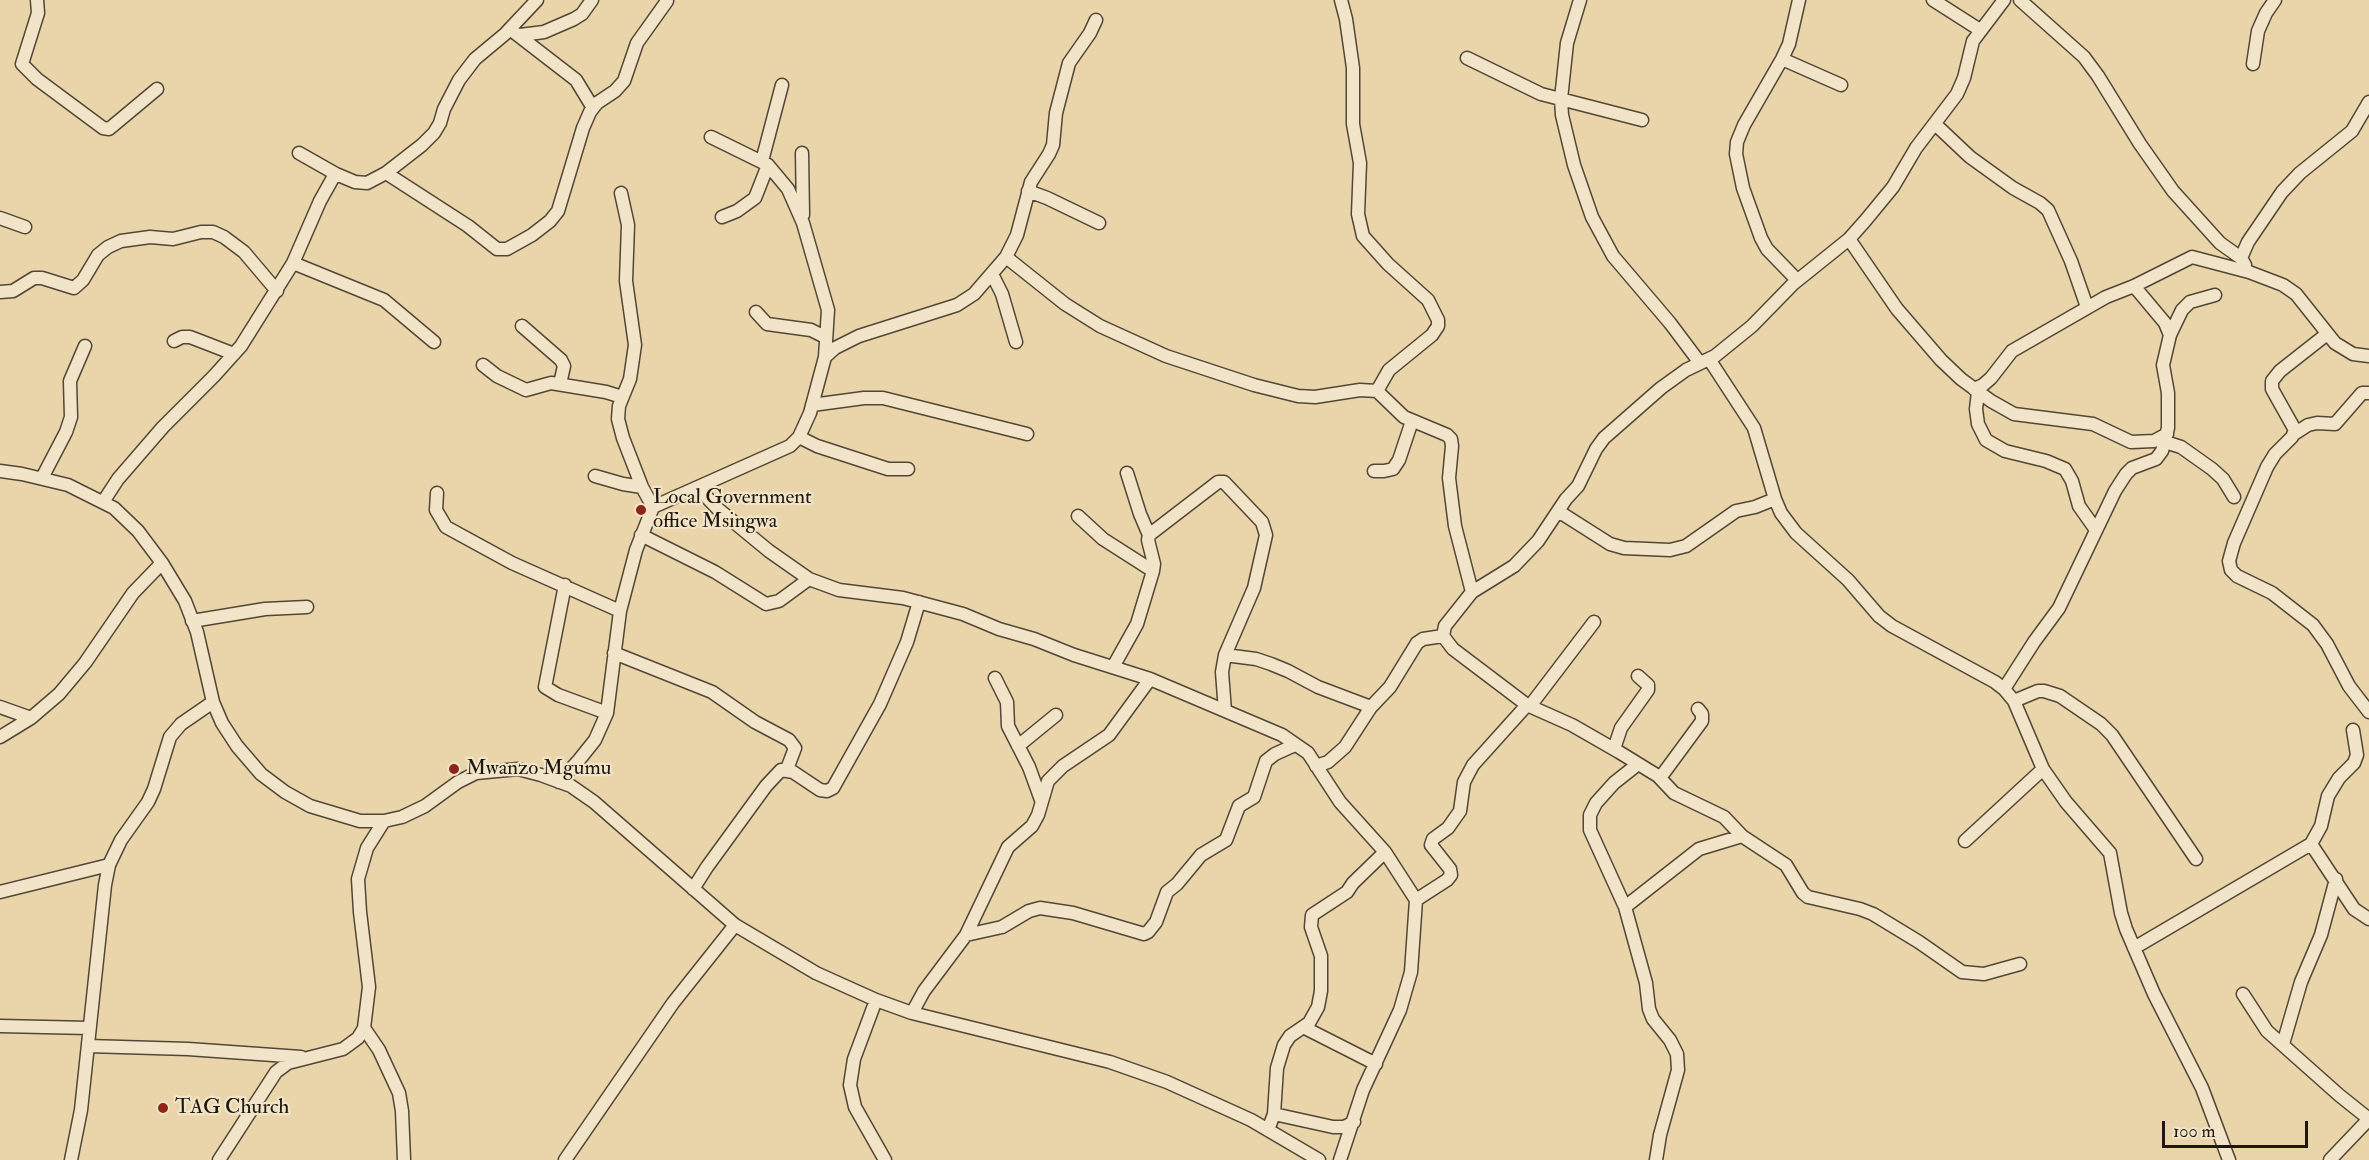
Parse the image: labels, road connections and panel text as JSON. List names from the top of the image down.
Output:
{
  "places": ["Local Government office Msingwa", "Mwanzo Mgumu", "TAG Church"],
  "scale_bar": "100 m"
}
